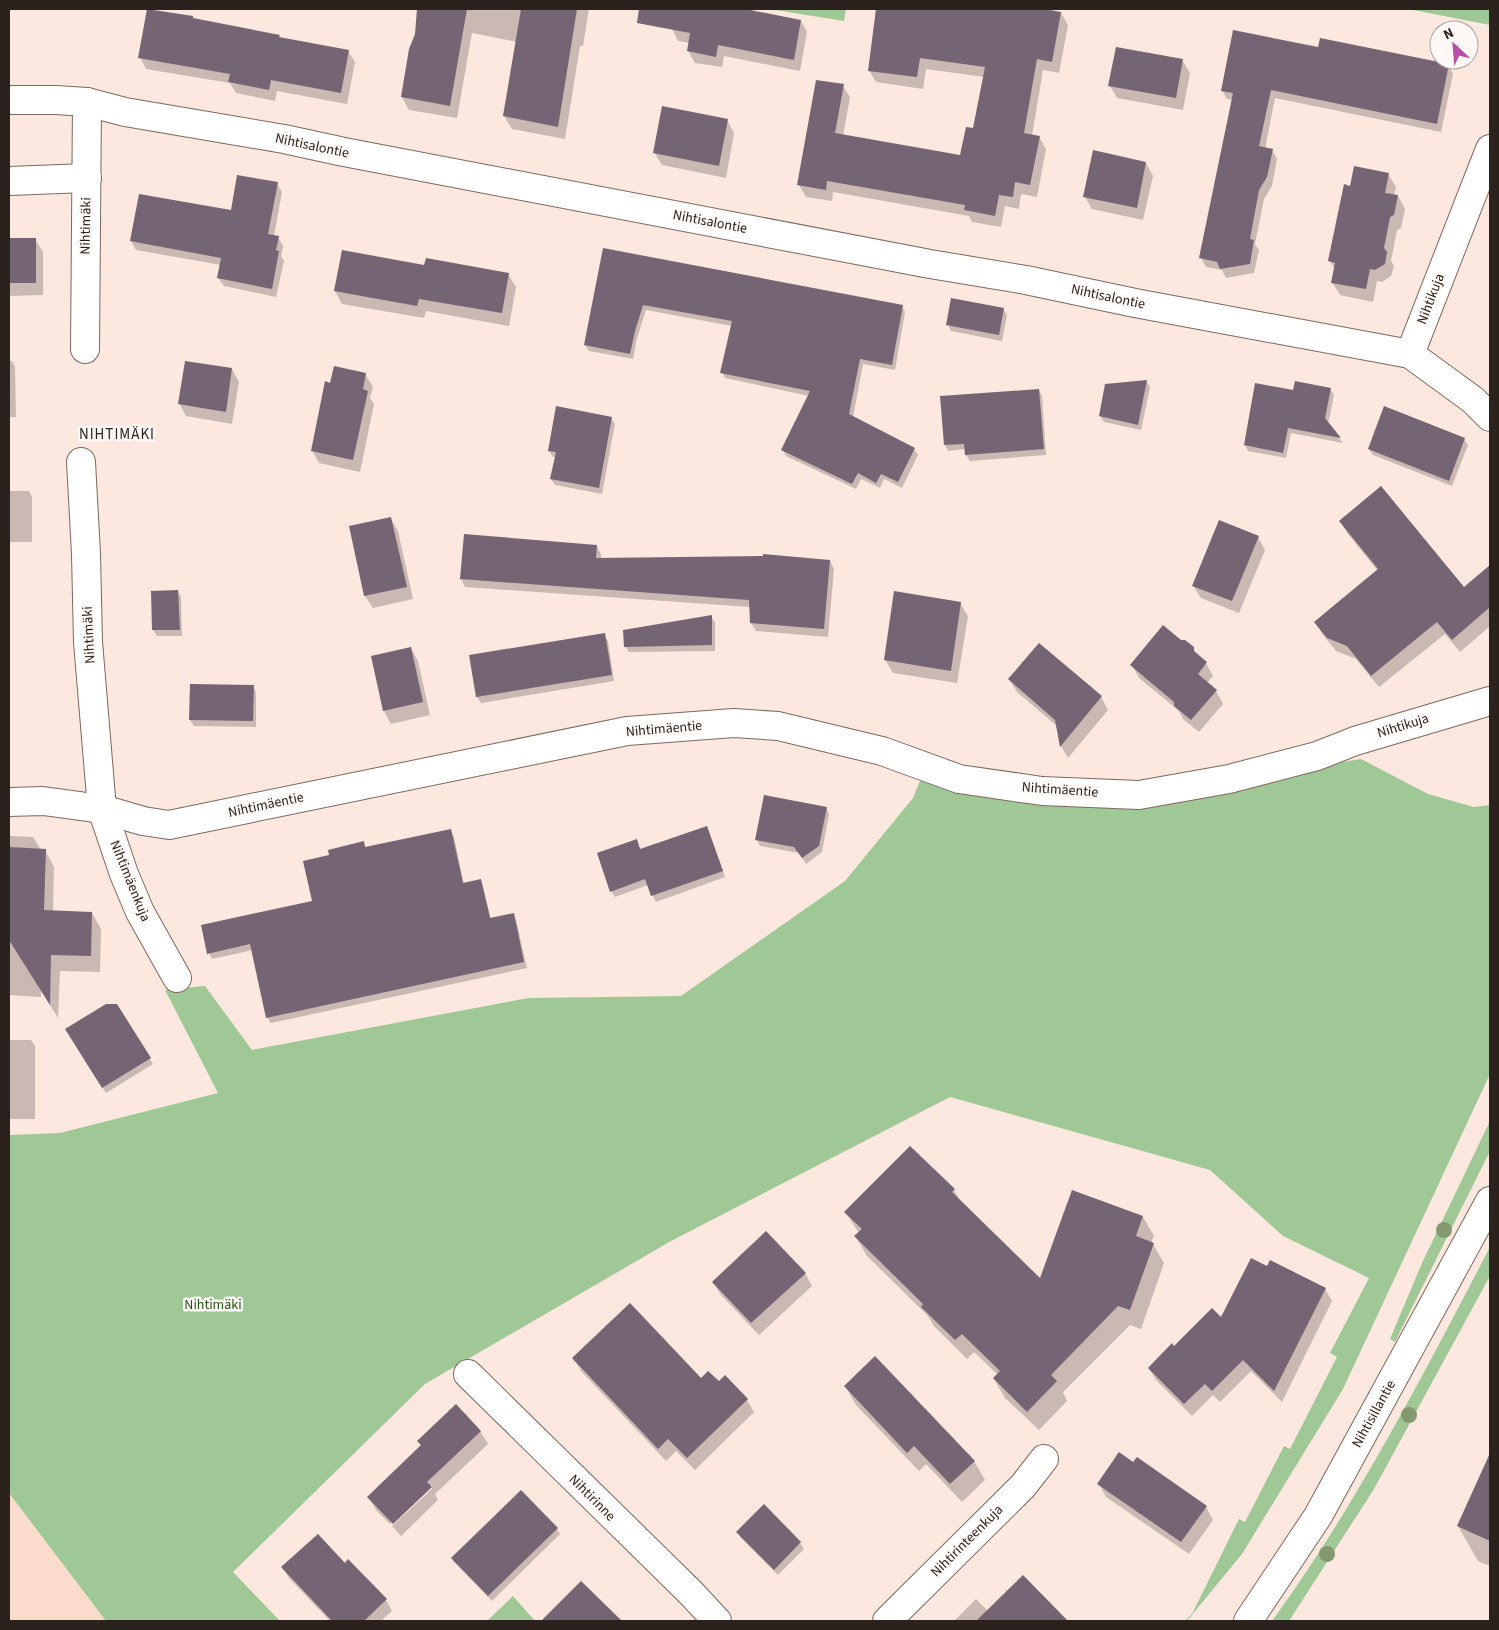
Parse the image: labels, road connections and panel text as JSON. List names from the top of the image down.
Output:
{
  "streets": {
    "street": [
      "Nihtisalontie",
      "Nihtimäki",
      "Nihtikuja",
      "Nihtimäentie",
      "Nihtimäenkuja",
      "Nihtisillantie",
      "Nihtirinne",
      "Nihtirinteenkuja"
    ]
  },
  "crossings": [
    ["Nihtisalontie", "Nihtimäki"],
    ["Nihtisalontie", "Nihtikuja"],
    ["Nihtimäki", "Nihtimäentie"],
    ["Nihtimäki", "Nihtimäenkuja"],
    ["Nihtikuja", "Nihtimäentie"],
    ["Nihtimäentie", "Nihtimäenkuja"]
  ],
  "districts": ["NIHTIMÄKI"],
  "parks": ["Nihtimäki"],
  "north": "top left"
}
